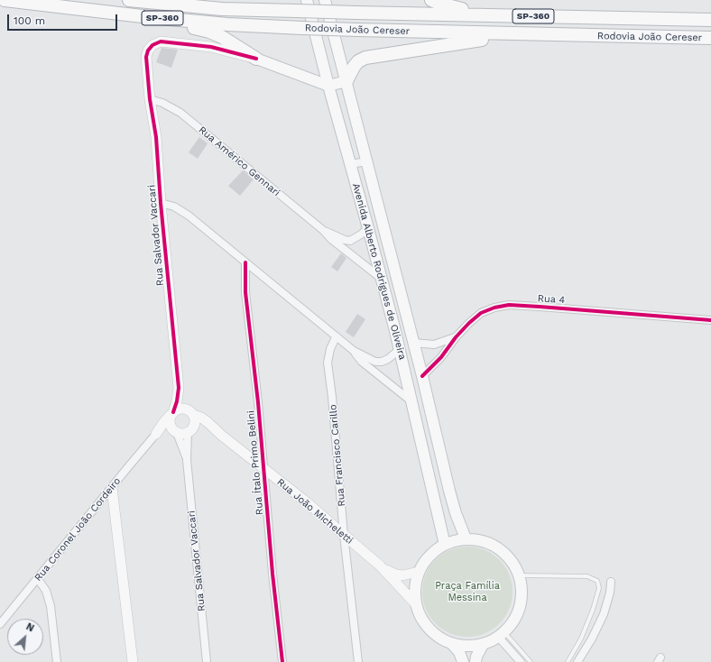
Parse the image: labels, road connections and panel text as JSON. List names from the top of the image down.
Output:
{
  "streets": {
    "highway": ["SP-360", "Rodovia João Cereser"],
    "main road": ["Avenida Alberto Rodrigues de Oliveira"],
    "street": [
      "Rua Américo Gennari",
      "Rua Salvador Vaccari",
      "Rua 4",
      "Rua Francisco Carillo",
      "Rua Ítalo Primo Belini",
      "Rua João Micheletti",
      "Rua Coronel João Cordeiro"
    ]
  },
  "crossings": [
    ["Rua Américo Gennari", "Rua Salvador Vaccari"],
    ["Rua Américo Gennari", "Avenida Alberto Rodrigues de Oliveira"],
    ["Rua Salvador Vaccari", "Rua João Micheletti"],
    ["Rua Salvador Vaccari", "Rua Coronel João Cordeiro"],
    ["Avenida Alberto Rodrigues de Oliveira", "Rua 4"],
    ["Avenida Alberto Rodrigues de Oliveira", "Rua João Micheletti"],
    ["Rua Francisco Carillo", "Rua João Micheletti"],
    ["Rua Ítalo Primo Belini", "Rua João Micheletti"],
    ["Rua João Micheletti", "Rua Coronel João Cordeiro"]
  ],
  "parks": ["Praça Família Messina"],
  "scale_bar": "100 m",
  "north": "top right"
}
